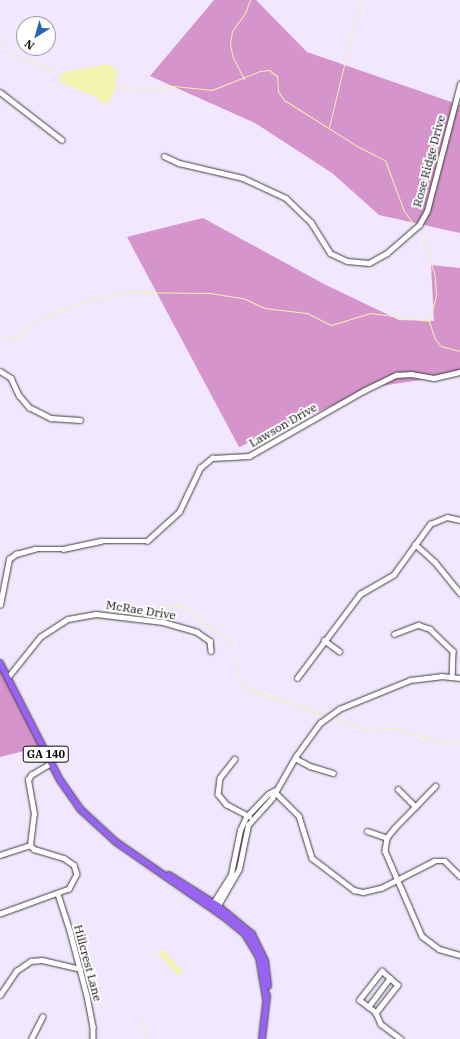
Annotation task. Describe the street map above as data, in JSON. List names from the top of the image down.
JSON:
{
  "streets": {
    "main road": ["GA 140"],
    "street": [
      "Rose Ridge Drive",
      "Lawson Drive",
      "McRae Drive",
      "Hillcrest Lane"
    ]
  },
  "crossings": [
    ["McRae Drive", "GA 140"]
  ],
  "north": "bottom left"
}
